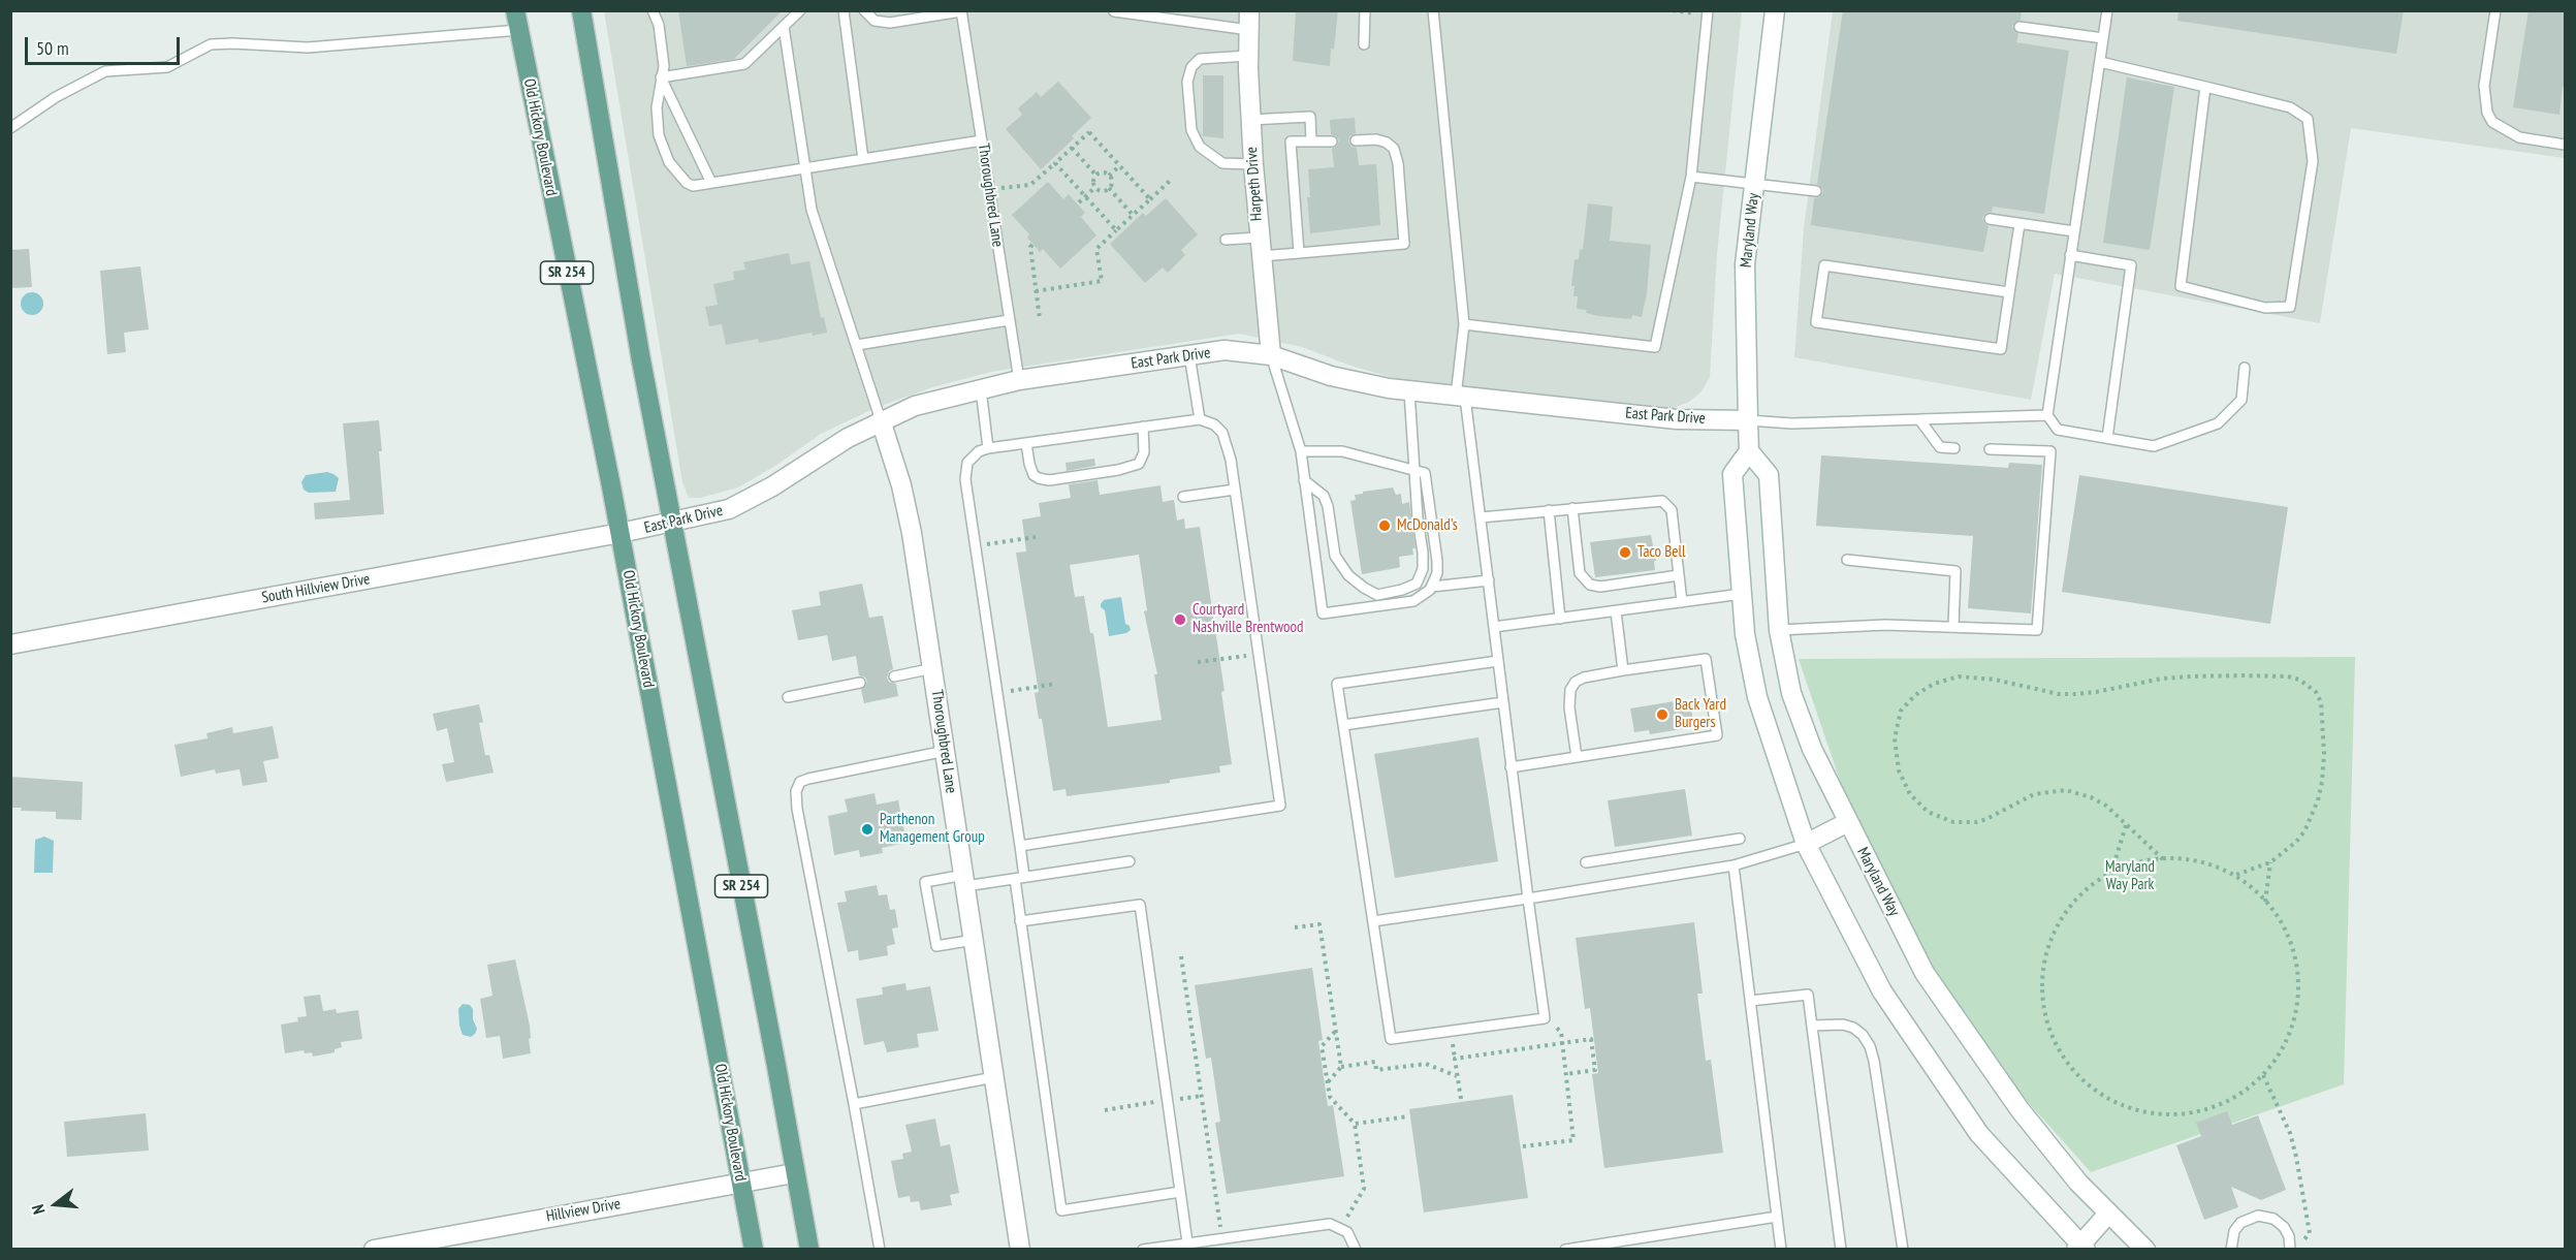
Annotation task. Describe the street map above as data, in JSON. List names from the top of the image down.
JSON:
{
  "streets": {
    "main road": ["Old Hickory Boulevard", "SR 254"],
    "street": [
      "Harpeth Drive",
      "Thoroughbred Lane",
      "Maryland Way",
      "East Park Drive",
      "South Hillview Drive",
      "Hillview Drive"
    ]
  },
  "crossings": [
    ["Old Hickory Boulevard", "East Park Drive"],
    ["Old Hickory Boulevard", "South Hillview Drive"],
    ["Old Hickory Boulevard", "Hillview Drive"],
    ["Harpeth Drive", "East Park Drive"],
    ["Thoroughbred Lane", "East Park Drive"],
    ["Maryland Way", "East Park Drive"],
    ["SR 254", "East Park Drive"],
    ["SR 254", "Hillview Drive"],
    ["East Park Drive", "South Hillview Drive"]
  ],
  "parks": ["Maryland Way Park"],
  "places": [
    "McDonald's",
    "Taco Bell",
    "Courtyard Nashville Brentwood",
    "Back Yard Burgers",
    "Parthenon Management Group"
  ],
  "scale_bar": "50 m",
  "north": "left"
}
